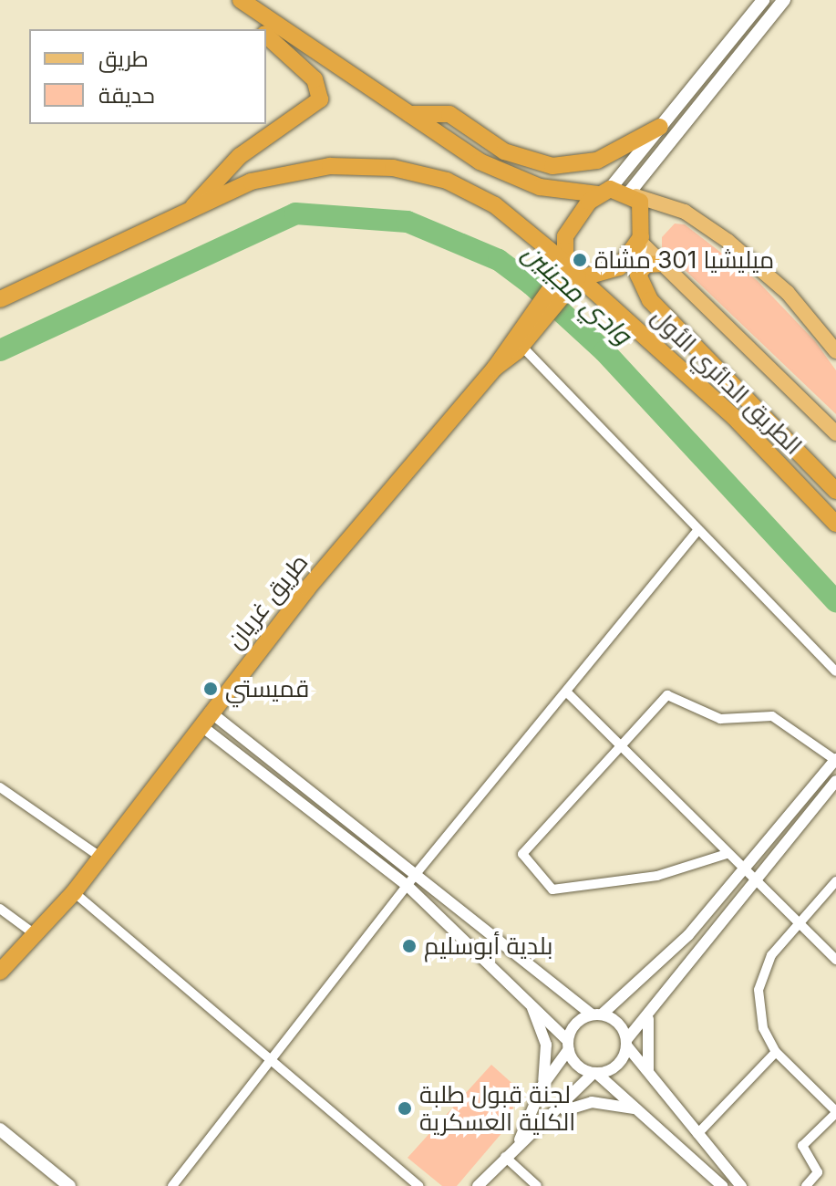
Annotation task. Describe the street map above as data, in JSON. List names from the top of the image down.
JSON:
{
  "streets": {
    "highway": ["الطريق الدائري الأول", "طريق غريان"]
  },
  "crossings": [
    ["الطريق الدائري الأول", "طريق غريان"]
  ],
  "water": ["وادي مجينين"],
  "places": [
    "ميليشيا 301 مشاة",
    "قميستي",
    "بلدية أبوسليم",
    "لجنة قبول طلبة الكلية العسكرية"
  ],
  "legend": ["طريق", "حديقة"]
}
